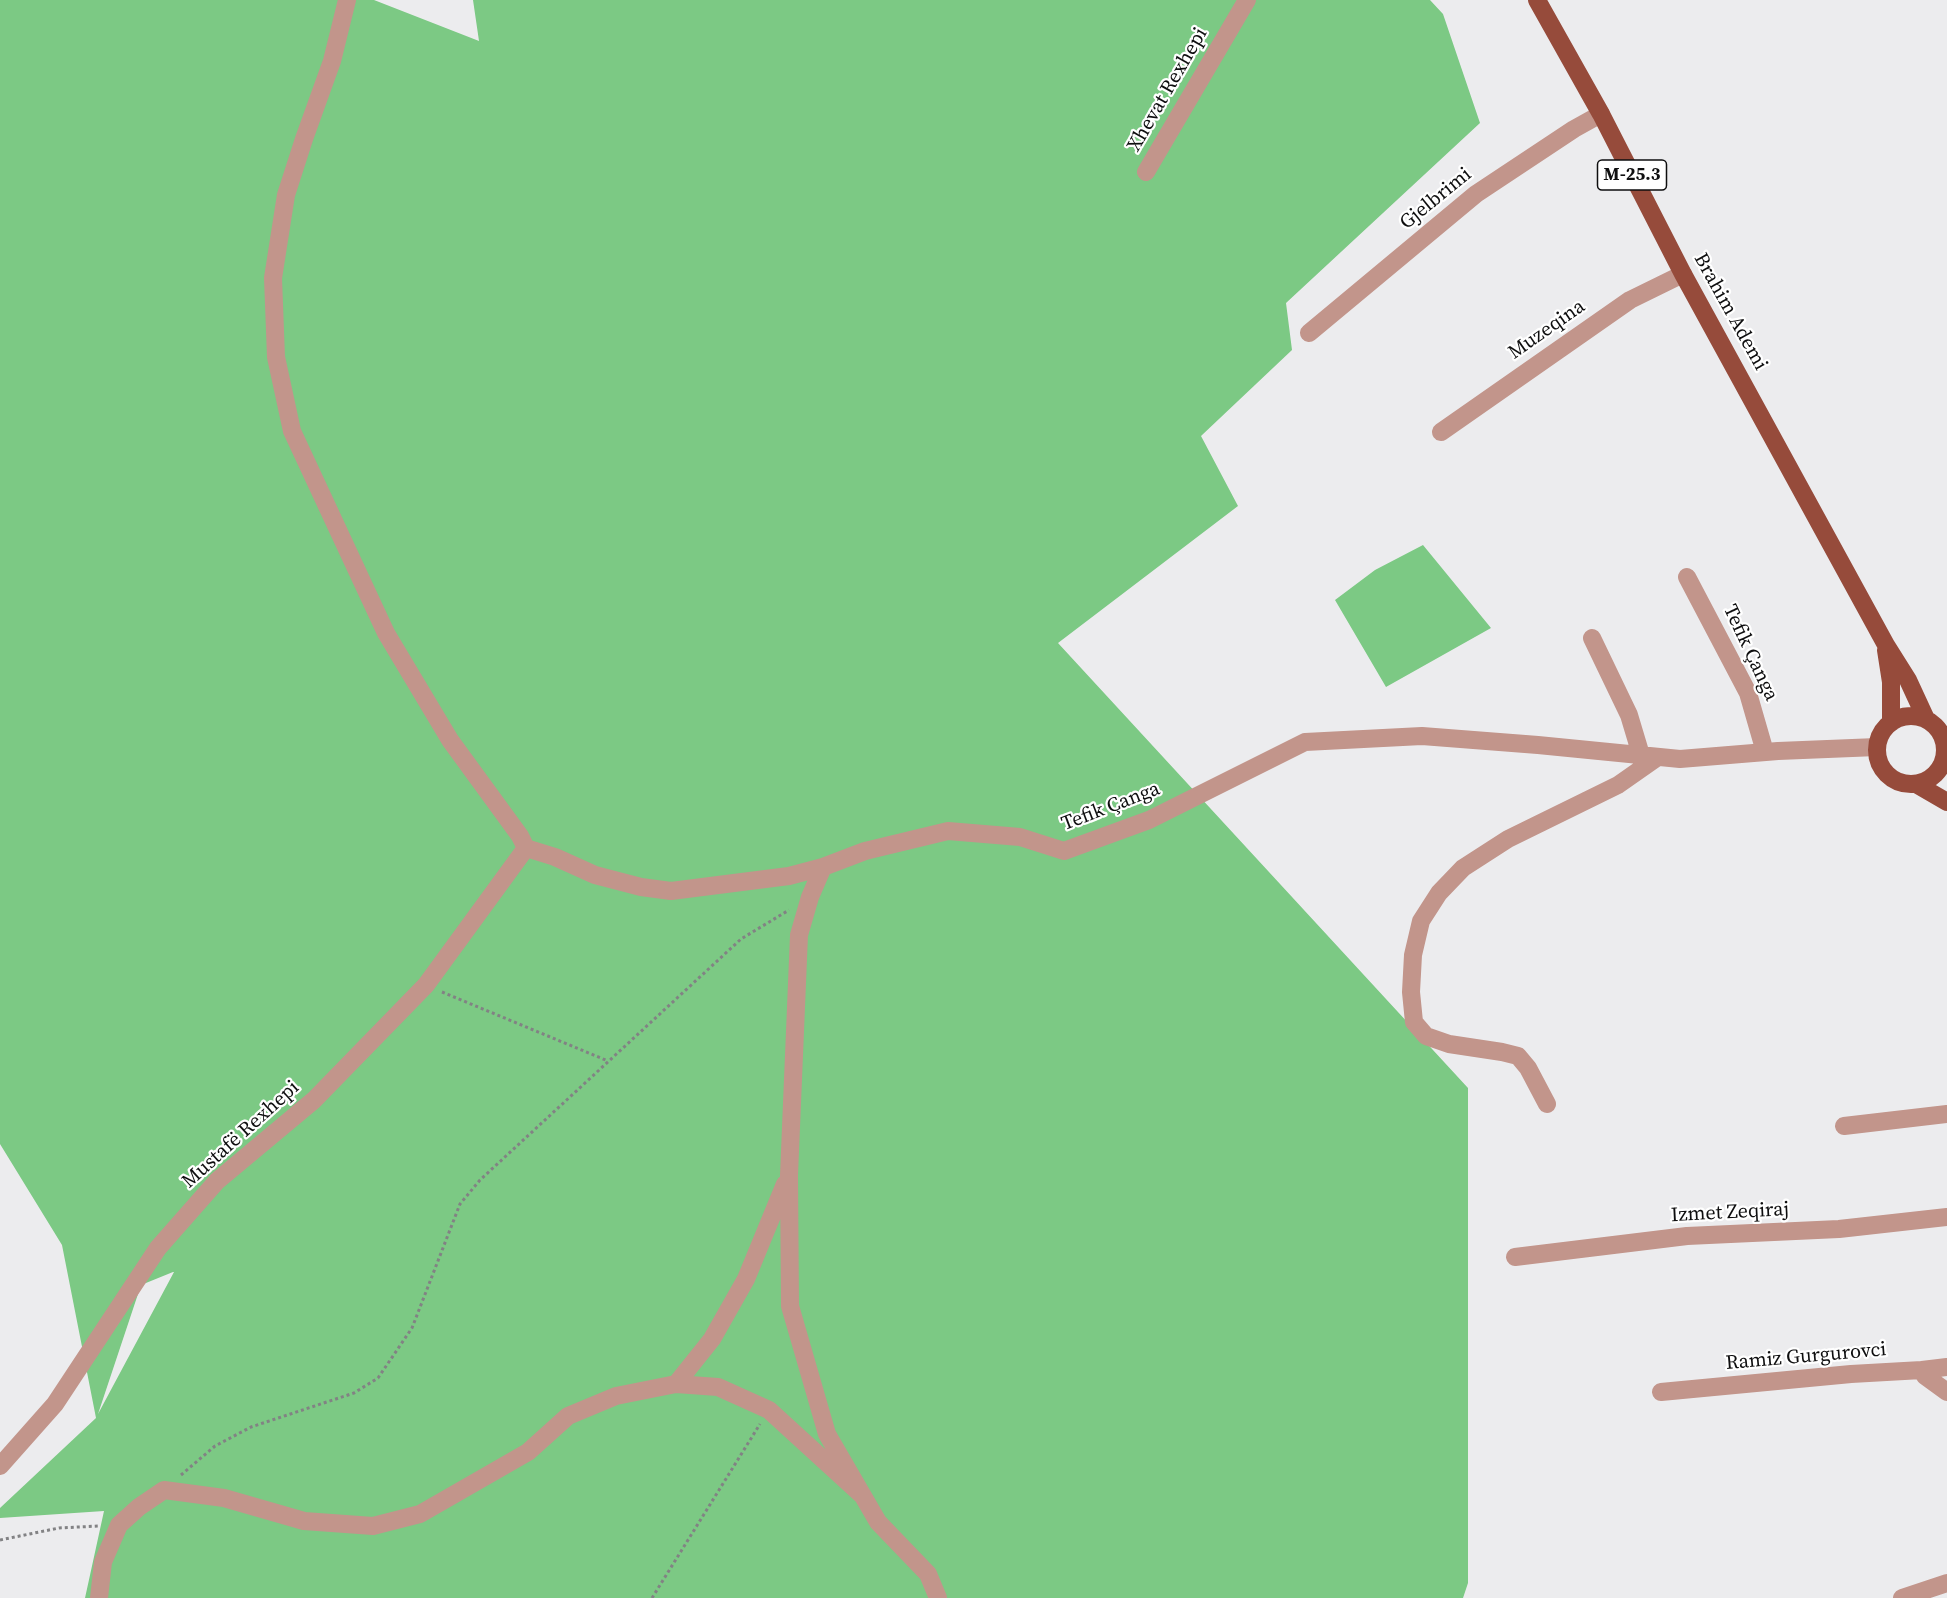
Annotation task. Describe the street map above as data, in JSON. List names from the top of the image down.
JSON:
{
  "streets": {
    "main road": ["M-25.3", "Brahim Ademi"],
    "street": [
      "Xhevat Rexhepi",
      "Gjelbrimi",
      "Muzeqina",
      "Tefik Çanga",
      "Mustafë Rexhepi",
      "Izmet Zeqiraj",
      "Ramiz Gurgurovci"
    ]
  },
  "crossings": [
    ["Gjelbrimi", "Brahim Ademi"],
    ["Brahim Ademi", "Muzeqina"],
    ["Brahim Ademi", "Tefik Çanga"],
    ["Tefik Çanga", "Mustafë Rexhepi"]
  ]
}
